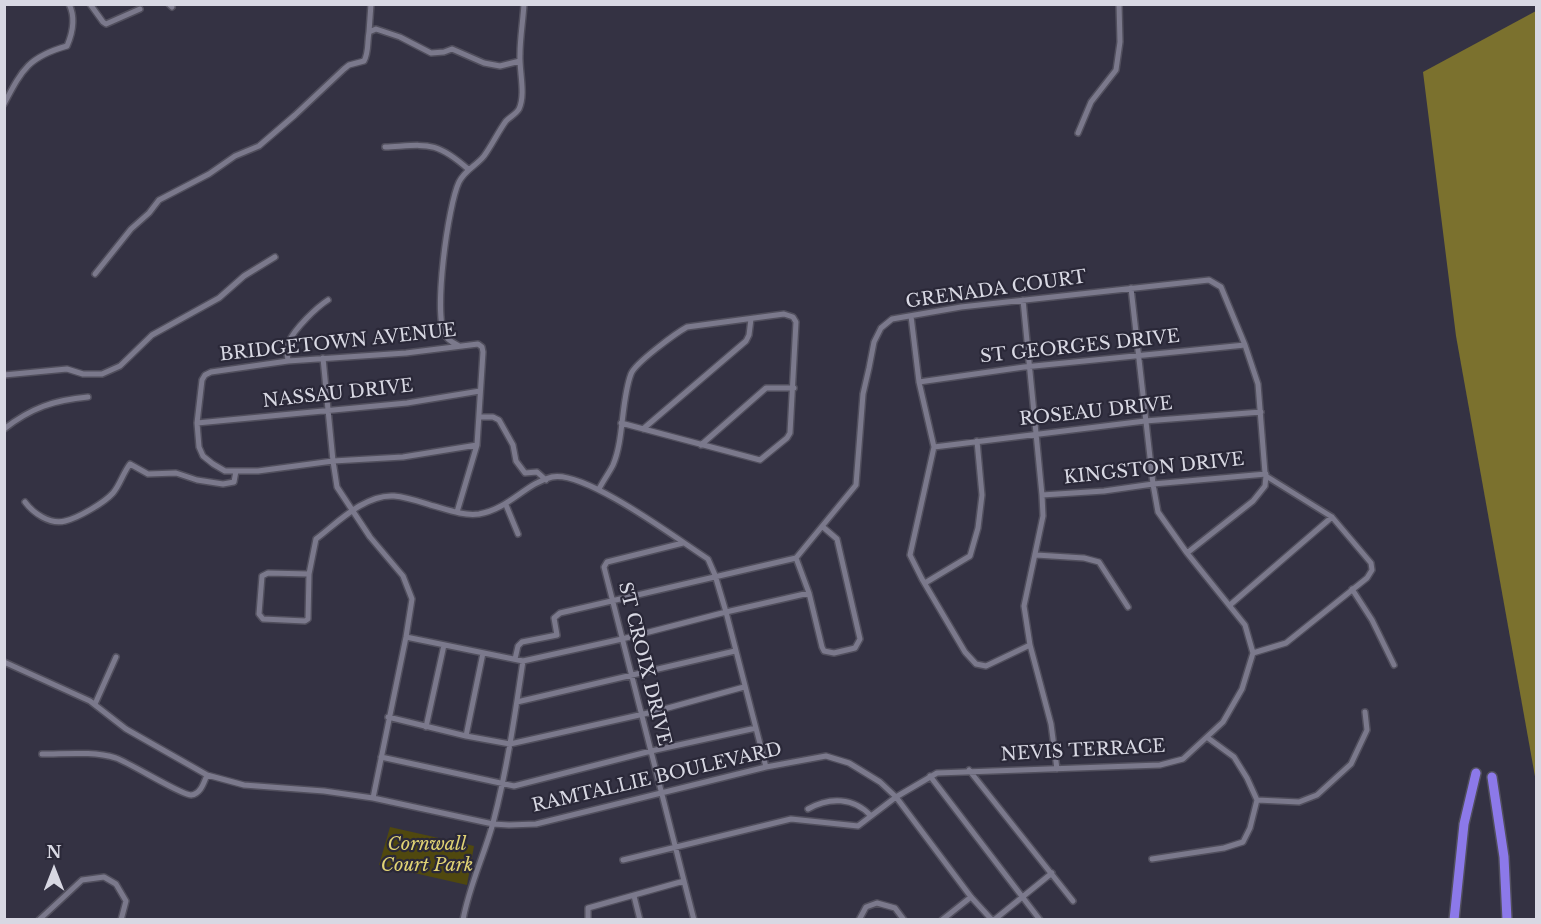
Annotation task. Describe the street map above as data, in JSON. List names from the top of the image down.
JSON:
{
  "streets": {
    "street": [
      "GRENADA COURT",
      "BRIDGETOWN AVENUE",
      "ST GEORGES DRIVE",
      "NASSAU DRIVE",
      "ROSEAU DRIVE",
      "KINGSTON DRIVE",
      "ST CROIX DRIVE",
      "NEVIS TERRACE",
      "RAMTALLIE BOULEVARD"
    ]
  },
  "crossings": [
    ["GRENADA COURT", "ST GEORGES DRIVE"],
    ["GRENADA COURT", "ROSEAU DRIVE"],
    ["GRENADA COURT", "KINGSTON DRIVE"],
    ["BRIDGETOWN AVENUE", "NASSAU DRIVE"],
    ["ST CROIX DRIVE", "NEVIS TERRACE"],
    ["ST CROIX DRIVE", "RAMTALLIE BOULEVARD"],
    ["NEVIS TERRACE", "RAMTALLIE BOULEVARD"]
  ],
  "parks": ["Cornwall Court Park"],
  "north": "top"
}
